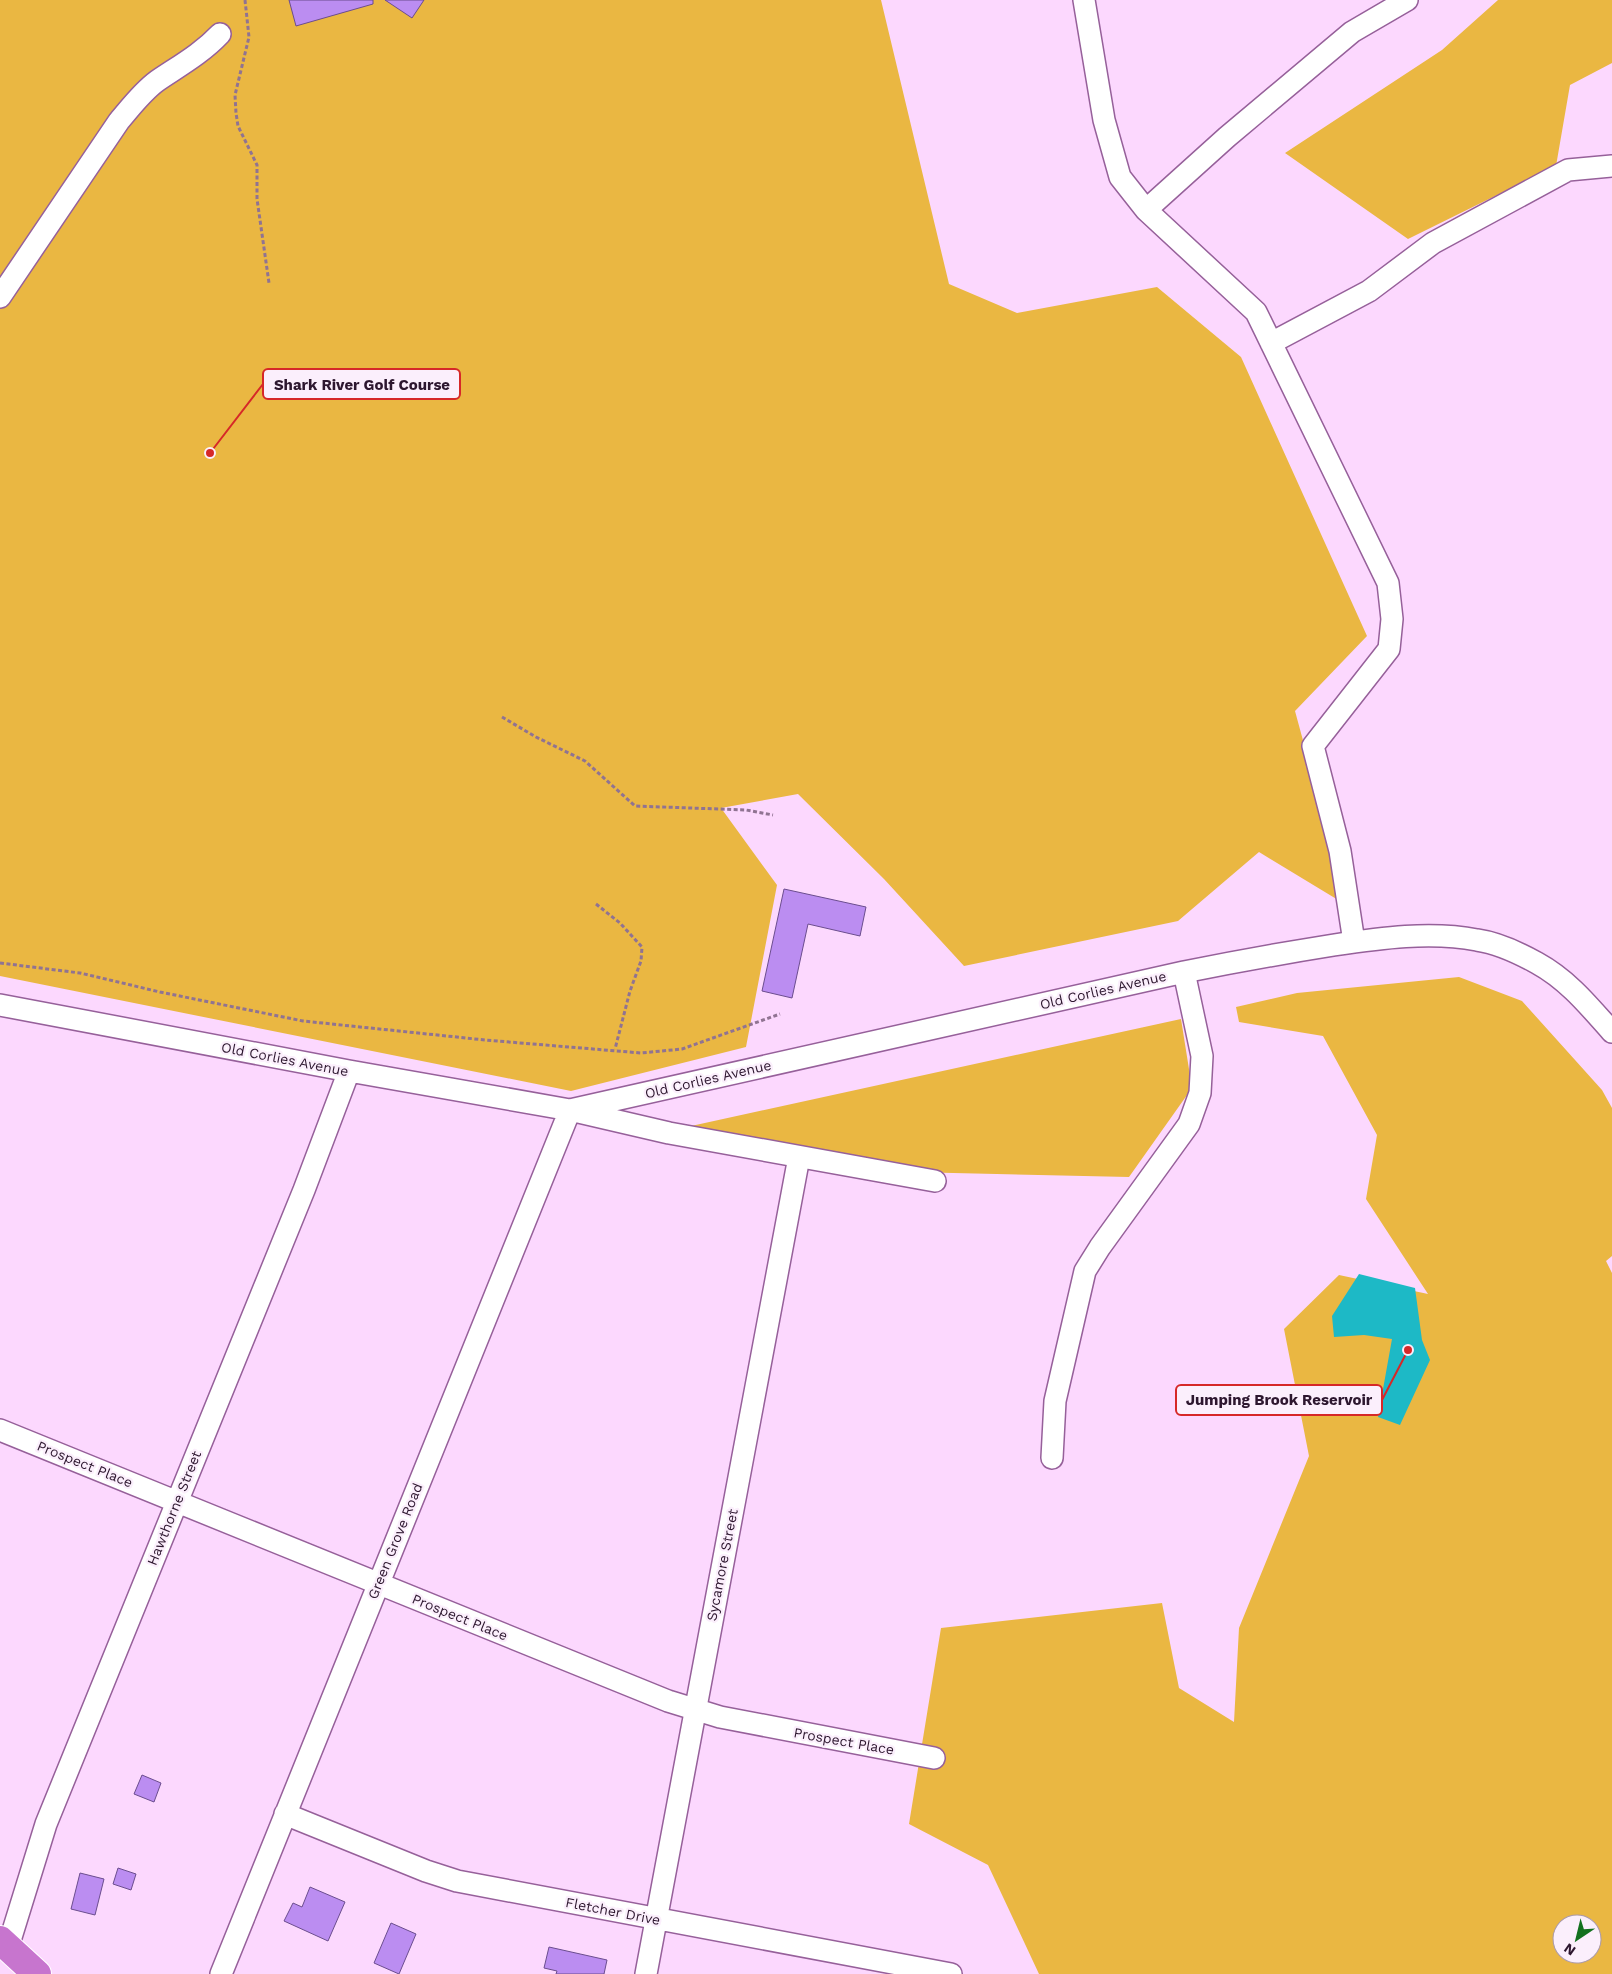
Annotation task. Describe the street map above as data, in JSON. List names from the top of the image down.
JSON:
{
  "streets": {
    "street": [
      "Old Corlies Avenue",
      "Prospect Place",
      "Hawthorne Street",
      "Green Grove Road",
      "Sycamore Street",
      "Fletcher Drive"
    ]
  },
  "crossings": [
    ["Old Corlies Avenue", "Hawthorne Street"],
    ["Old Corlies Avenue", "Green Grove Road"],
    ["Old Corlies Avenue", "Sycamore Street"],
    ["Prospect Place", "Hawthorne Street"],
    ["Prospect Place", "Green Grove Road"],
    ["Prospect Place", "Sycamore Street"],
    ["Green Grove Road", "Fletcher Drive"],
    ["Sycamore Street", "Fletcher Drive"]
  ],
  "places": ["Shark River Golf Course", "Jumping Brook Reservoir"],
  "north": "bottom left"
}
